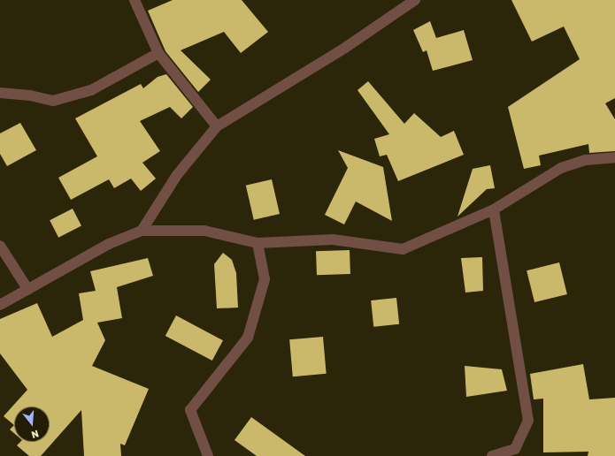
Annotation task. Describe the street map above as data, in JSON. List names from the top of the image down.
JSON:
{
  "north": "bottom"
}
